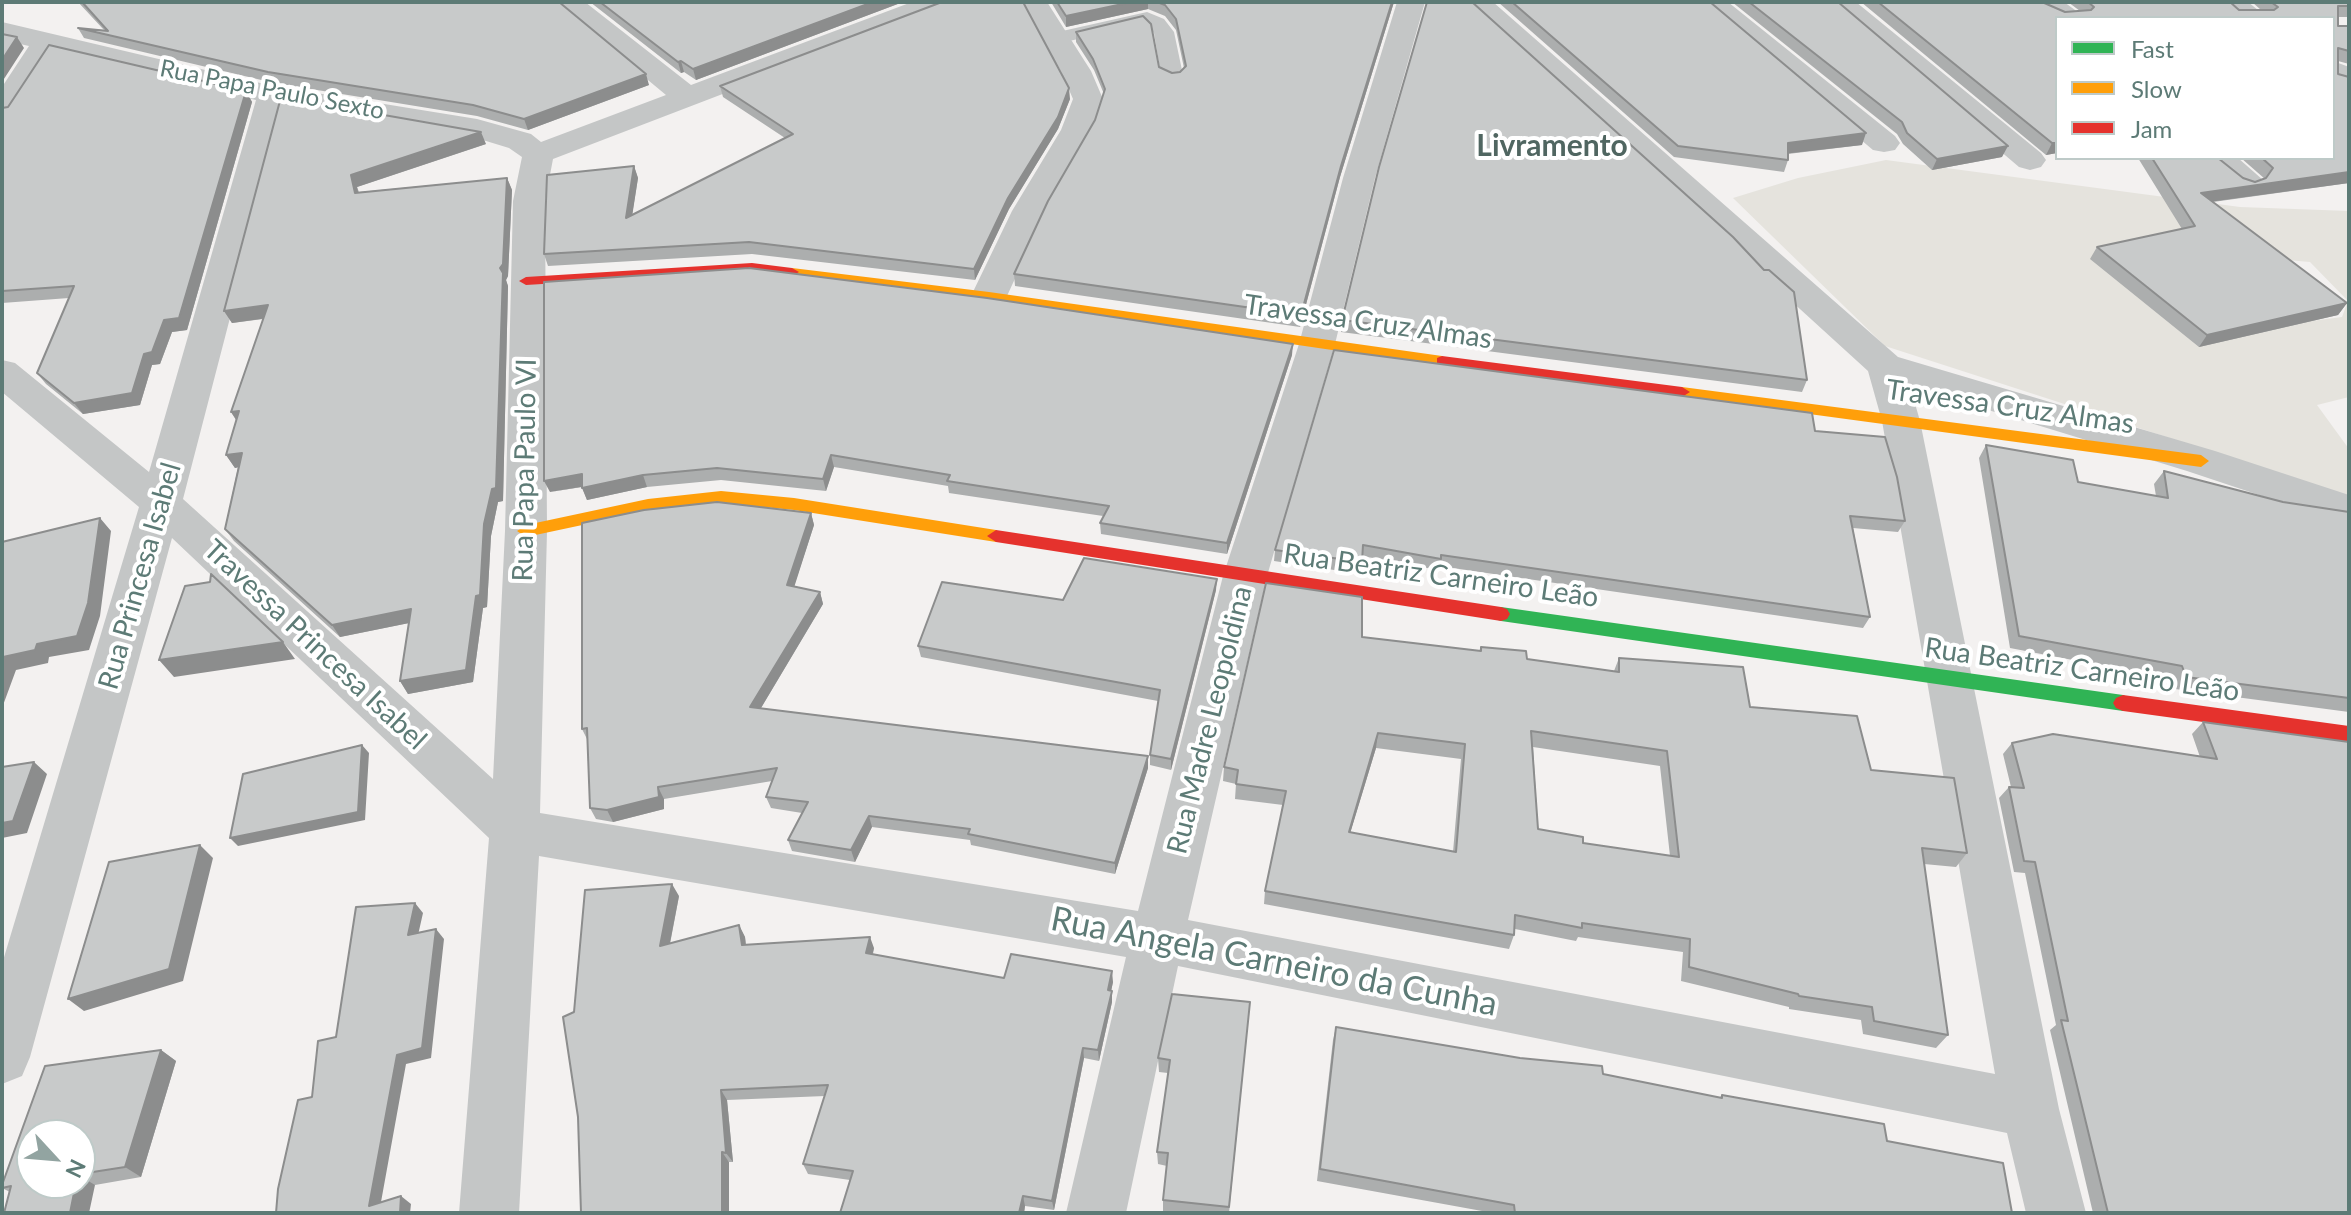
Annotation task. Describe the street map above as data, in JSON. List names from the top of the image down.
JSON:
{
  "streets": {
    "street": [
      "Rua Papa Paulo Sexto",
      "Travessa Cruz Almas",
      "Rua Papa Paulo VI",
      "Rua Princesa Isabel",
      "Rua Beatriz Carneiro Leão",
      "Travessa Princesa Isabel",
      "Rua Madre Leopoldina",
      "Rua Angela Carneiro da Cunha"
    ]
  },
  "crossings": [
    ["Rua Papa Paulo Sexto", "Rua Papa Paulo VI"],
    ["Rua Papa Paulo Sexto", "Rua Princesa Isabel"],
    ["Travessa Cruz Almas", "Rua Papa Paulo VI"],
    ["Travessa Cruz Almas", "Rua Madre Leopoldina"],
    ["Rua Papa Paulo VI", "Rua Beatriz Carneiro Leão"],
    ["Rua Papa Paulo VI", "Travessa Princesa Isabel"],
    ["Rua Papa Paulo VI", "Rua Angela Carneiro da Cunha"],
    ["Rua Princesa Isabel", "Travessa Princesa Isabel"],
    ["Rua Beatriz Carneiro Leão", "Rua Madre Leopoldina"],
    ["Travessa Princesa Isabel", "Rua Angela Carneiro da Cunha"],
    ["Rua Madre Leopoldina", "Rua Angela Carneiro da Cunha"]
  ],
  "districts": ["Livramento"],
  "legend": ["Fast", "Slow", "Jam"],
  "north": "bottom right"
}
